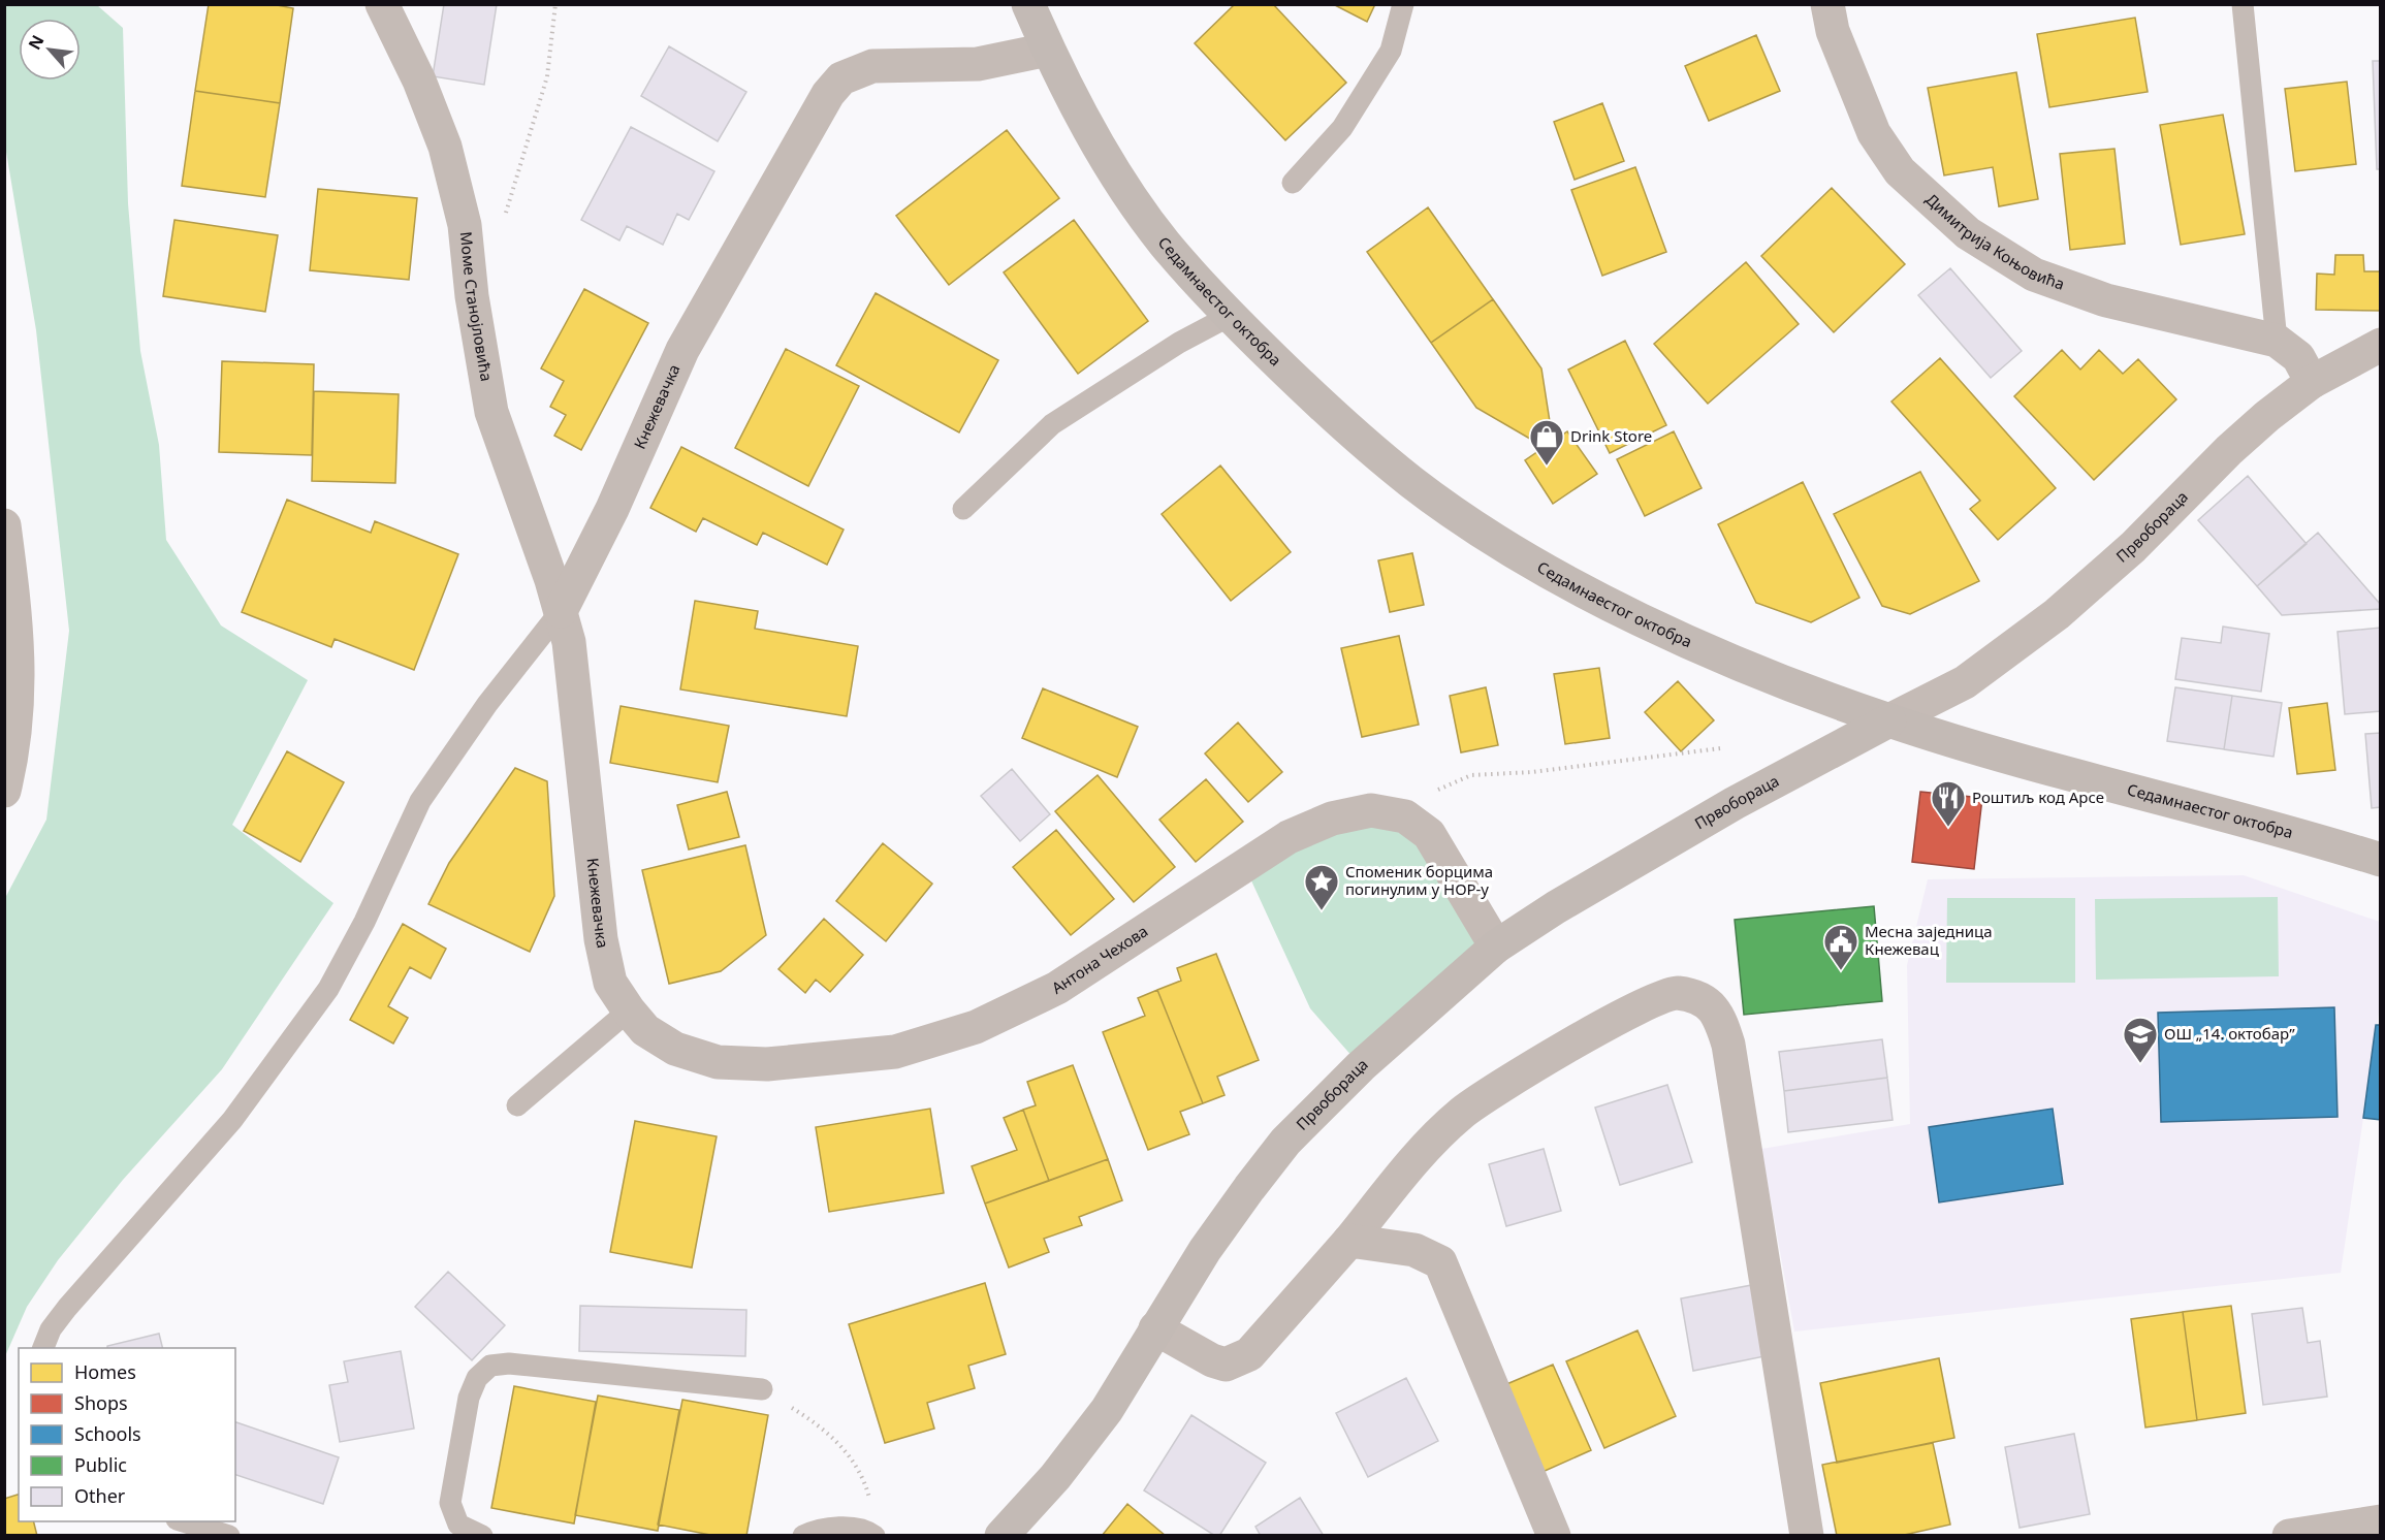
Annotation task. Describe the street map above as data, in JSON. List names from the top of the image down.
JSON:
{
  "streets": {
    "street": [
      "Димитрија Коњовића",
      "Седамнаестог октобра",
      "Моме Станојловића",
      "Кнежевачка",
      "Првобораца",
      "Антона Чехова"
    ]
  },
  "crossings": [
    ["Димитрија Коњовића", "Првобораца"],
    ["Седамнаестог октобра", "Кнежевачка"],
    ["Седамнаестог октобра", "Првобораца"],
    ["Моме Станојловића", "Кнежевачка"],
    ["Кнежевачка", "Антона Чехова"],
    ["Првобораца", "Антона Чехова"]
  ],
  "places": {
    "shop": ["Drink Store"],
    "restaurant": ["Роштиљ код Арсе"],
    "place": ["Споменик борцима погинулим у НОР-у"],
    "public building": ["Месна заједница Кнежевац"],
    "school or university": ["ОШ „14. октобар”"]
  },
  "legend": [
    "Homes",
    "Shops",
    "Schools",
    "Public",
    "Other"
  ],
  "north": "top left"
}
